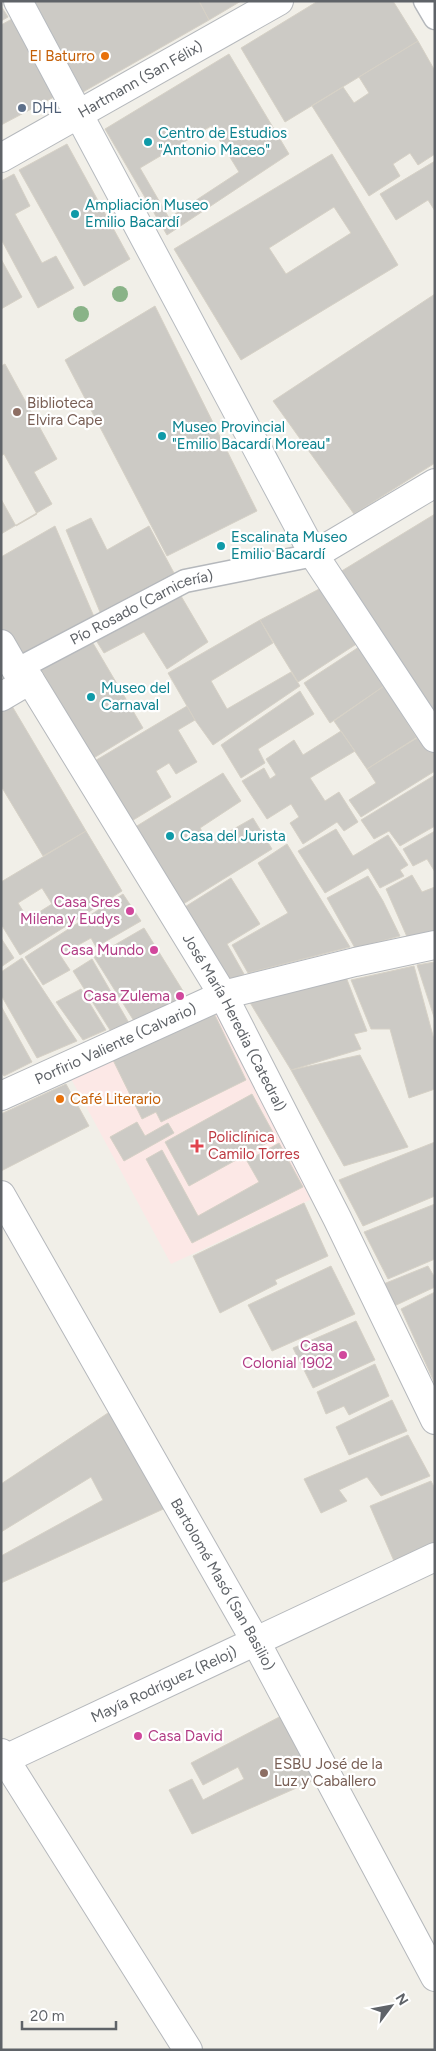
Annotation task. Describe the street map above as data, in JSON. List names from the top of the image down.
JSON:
{
  "streets": {
    "street": [
      "Hartmann (San Félix)",
      "Pío Rosado (Carnicería)",
      "José María Heredia (Catedral)",
      "Porfirio Valiente (Calvario)",
      "Bartolomé Masó (San Basilio)",
      "Mayía Rodríguez (Reloj)"
    ]
  },
  "crossings": [
    ["Pío Rosado (Carnicería)", "José María Heredia (Catedral)"],
    ["José María Heredia (Catedral)", "Porfirio Valiente (Calvario)"],
    ["Bartolomé Masó (San Basilio)", "Mayía Rodríguez (Reloj)"]
  ],
  "places": {
    "other": [
      "El Baturro",
      "DHL",
      "Centro de Estudios \"Antonio Maceo\"",
      "Ampliación Museo Emilio Bacardí",
      "Biblioteca Elvira Cape",
      "Museo Provincial \"Emilio Bacardí Moreau\"",
      "Escalinata Museo Emilio Bacardí",
      "Museo del Carnaval",
      "Casa del Jurista",
      "Casa Sres Milena y Eudys",
      "Casa Mundo",
      "Casa Zulema",
      "Café Literario",
      "Casa Colonial 1902",
      "Casa David",
      "ESBU José de la Luz y Caballero"
    ],
    "health": ["Policlínica Camilo Torres"]
  },
  "scale_bar": "20 m",
  "north": "top right"
}
